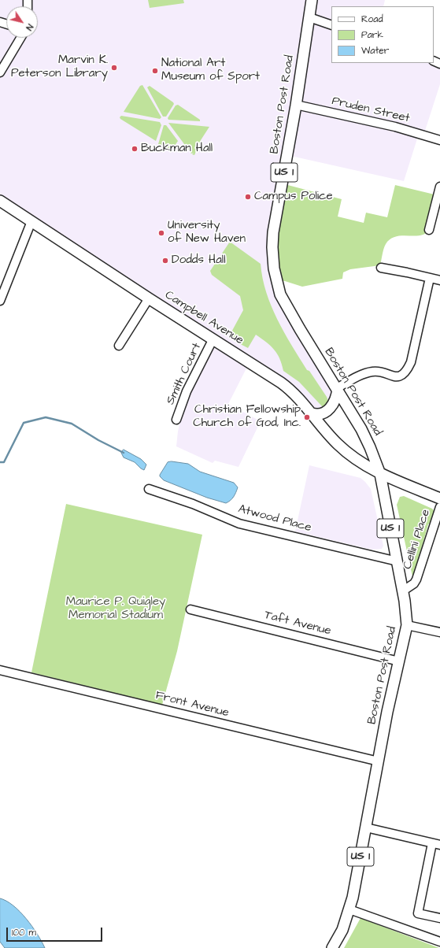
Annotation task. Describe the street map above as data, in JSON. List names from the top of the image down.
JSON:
{
  "streets": {
    "main road": ["Boston Post Road", "US 1", "Campbell Avenue"],
    "street": [
      "Pruden Street",
      "Smith Court",
      "Atwood Place",
      "Cellini Place",
      "Taft Avenue",
      "Front Avenue"
    ]
  },
  "crossings": [
    ["Boston Post Road", "Pruden Street"],
    ["Boston Post Road", "Campbell Avenue"],
    ["Boston Post Road", "Atwood Place"],
    ["Boston Post Road", "Cellini Place"],
    ["Boston Post Road", "Taft Avenue"],
    ["Boston Post Road", "Front Avenue"],
    ["Campbell Avenue", "Smith Court"]
  ],
  "parks": ["Maurice P. Quigley Memorial Stadium"],
  "places": [
    "Marvin K. Peterson Library",
    "National Art Museum of Sport",
    "Buckman Hall",
    "Campus Police",
    "University of New Haven",
    "Dodds Hall",
    "Christian Fellowship Church of God, Inc."
  ],
  "legend": ["Road", "Park", "Water"],
  "scale_bar": "100 m",
  "north": "bottom right"
}
